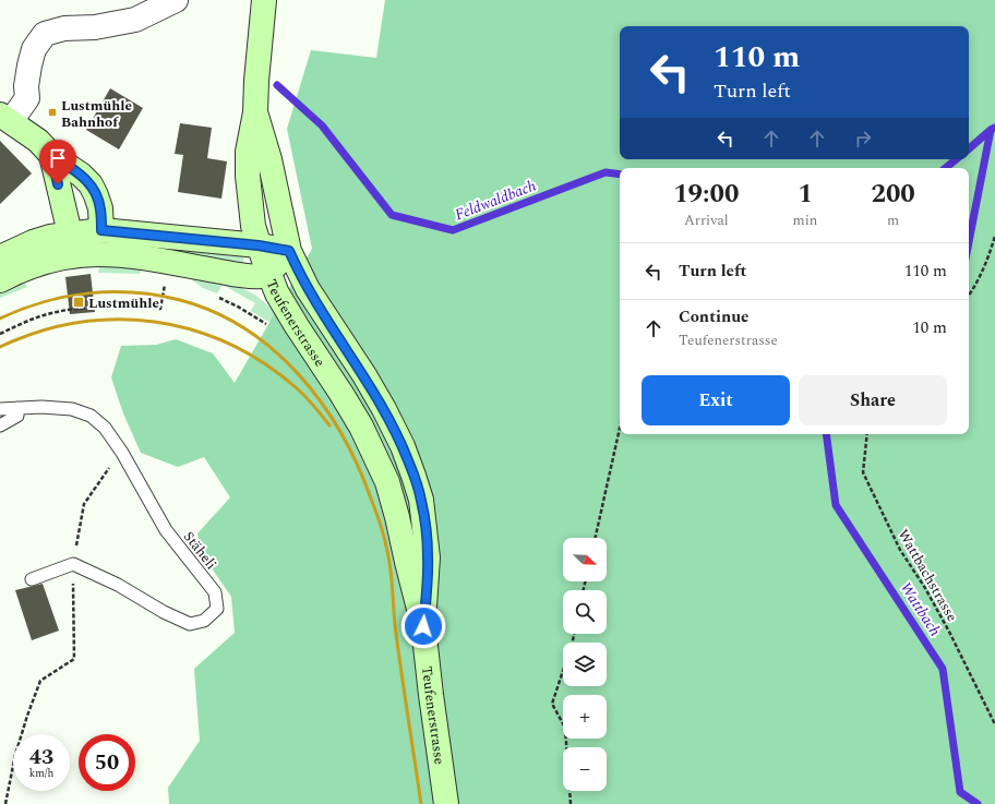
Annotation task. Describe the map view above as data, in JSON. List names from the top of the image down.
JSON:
{
  "streets": {
    "main road": ["Teufenerstrasse"],
    "lane": ["Stäheli"],
    "path": ["Wattbachstrasse"]
  },
  "water": ["Feldwaldbach", "Wattbach"],
  "places": {
    "transit": ["Lustmühle Bahnhof", "Lustmühle"]
  },
  "north": "bottom right",
  "page": {
    "turn": ["110 m", "Turn left"],
    "eta": [
      "19:00",
      "Arrival",
      "1",
      "min",
      "200",
      "m"
    ],
    "list": [
      {
        "name": "Turn left",
        "value": "110 m"
      },
      {
        "name": "Continue",
        "note": "Teufenerstrasse",
        "value": "10 m"
      }
    ],
    "buttons": ["Exit", "Share"],
    "map_buttons": ["+", "−"],
    "speed": "43 km/h",
    "limit": "50"
  }
}
